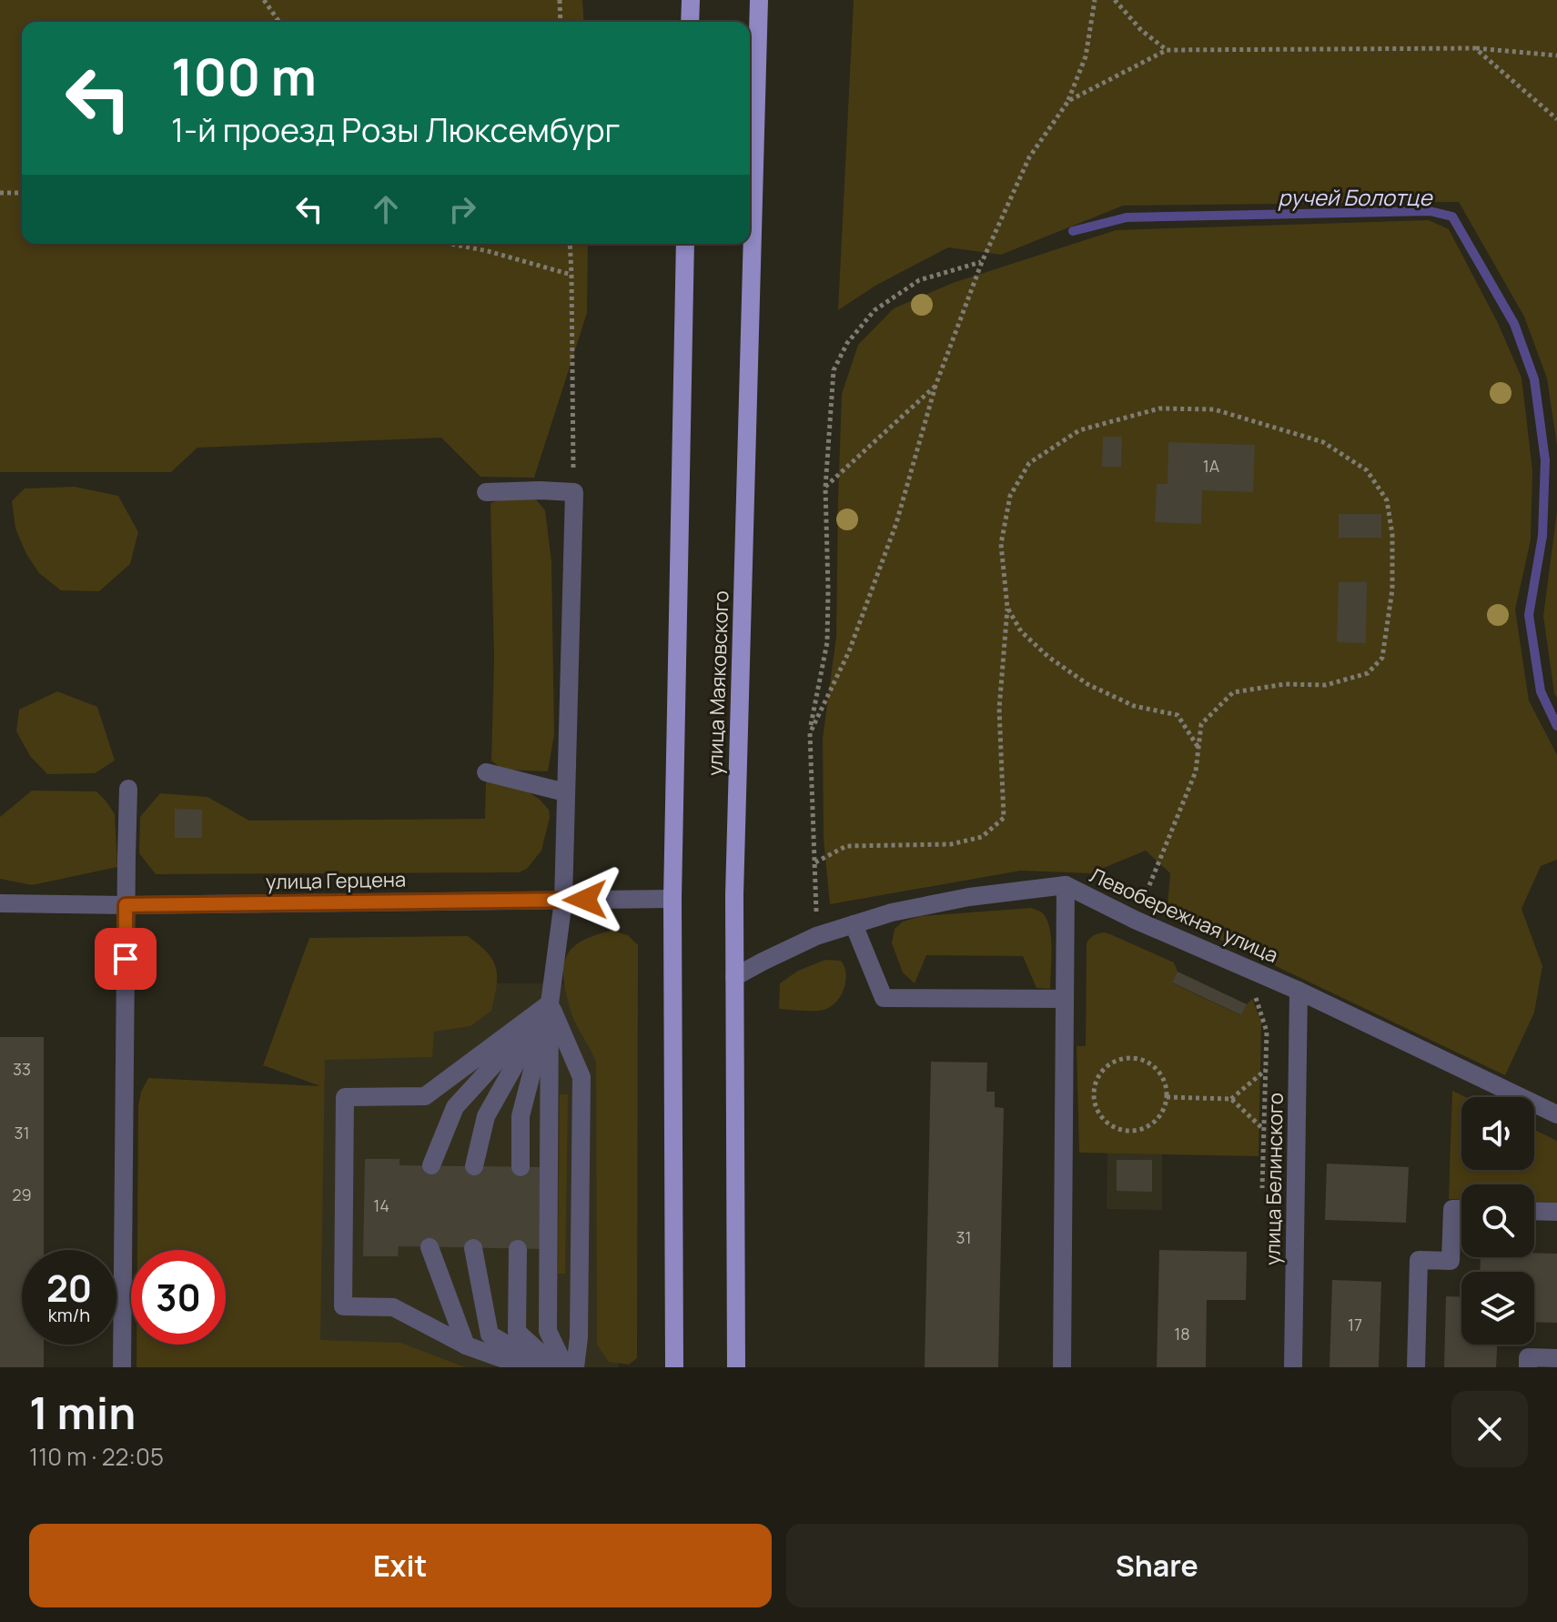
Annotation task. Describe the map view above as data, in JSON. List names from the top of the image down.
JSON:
{
  "streets": {
    "main road": ["улица Маяковского"],
    "street": ["улица Герцена", "Левобережная улица", "улица Белинского"]
  },
  "crossings": [
    ["улица Маяковского", "улица Герцена"],
    ["улица Маяковского", "Левобережная улица"],
    ["Левобережная улица", "улица Белинского"]
  ],
  "water": ["ручей Болотце"],
  "house_numbers": [
    "1А",
    "33",
    "31",
    "29",
    "14",
    "31",
    "17",
    "18"
  ],
  "page": {
    "turn": ["100 m", "1-й проезд Розы Люксембург"],
    "speed": "20 km/h",
    "limit": "30",
    "heading": ["1 min", "110 m · 22:05"],
    "buttons": ["Exit", "Share"]
  }
}
